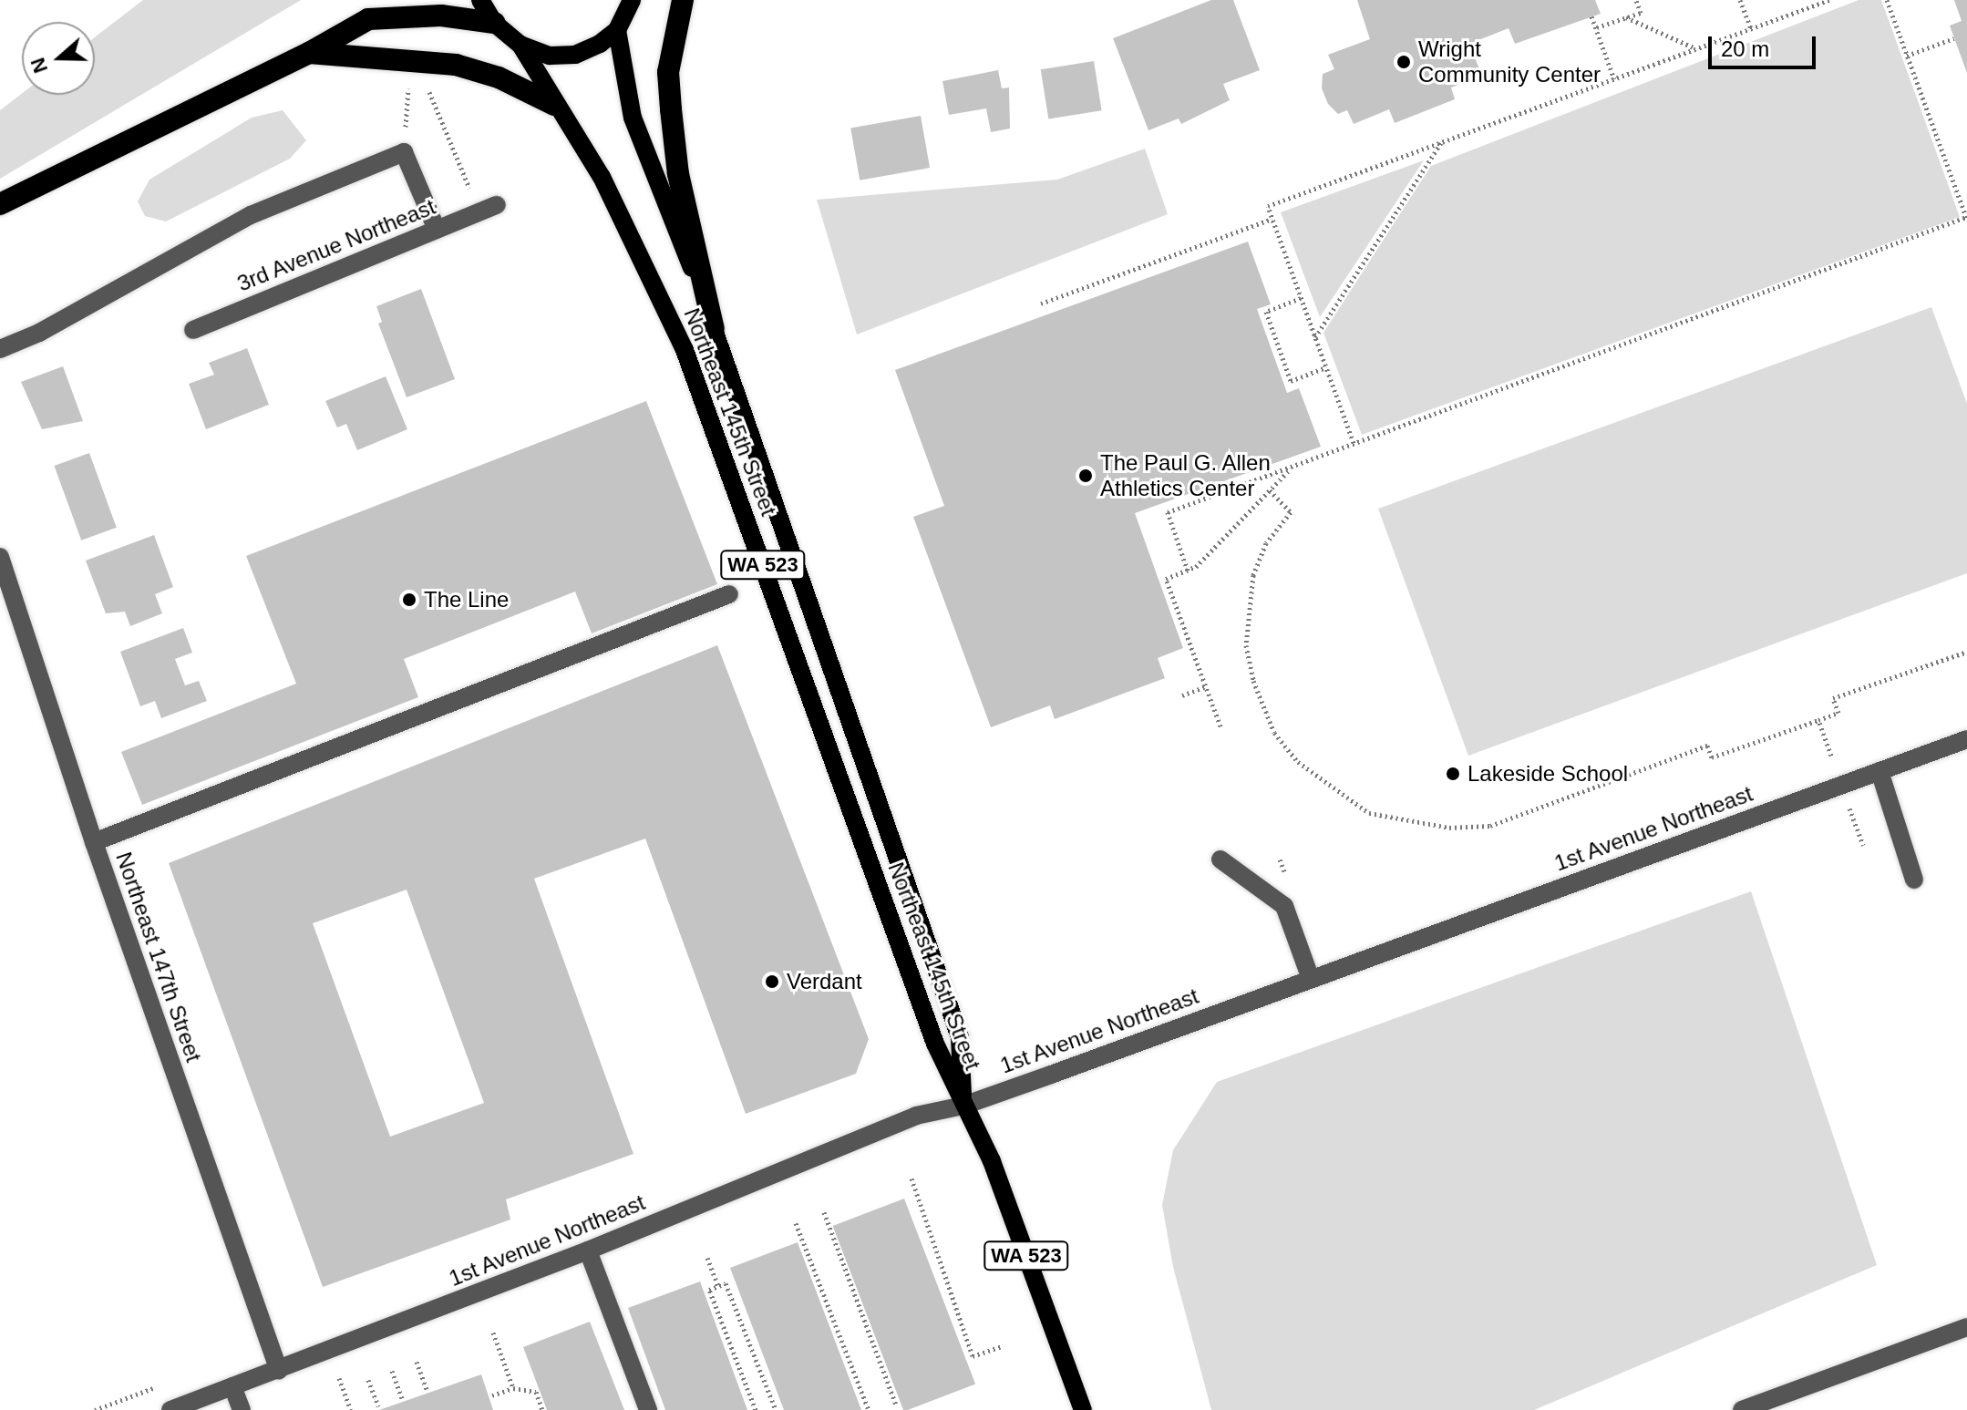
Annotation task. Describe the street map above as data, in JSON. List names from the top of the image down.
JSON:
{
  "streets": {
    "main road": ["Northeast 145th Street", "WA 523"],
    "street": ["3rd Avenue Northeast", "1st Avenue Northeast", "Northeast 147th Street"]
  },
  "crossings": [
    ["Northeast 145th Street", "WA 523"],
    ["Northeast 145th Street", "1st Avenue Northeast"],
    ["WA 523", "1st Avenue Northeast"],
    ["1st Avenue Northeast", "Northeast 147th Street"]
  ],
  "places": [
    "Wright Community Center",
    "The Paul G. Allen Athletics Center",
    "The Line",
    "Lakeside School",
    "Verdant"
  ],
  "scale_bar": "20 m",
  "north": "left"
}
